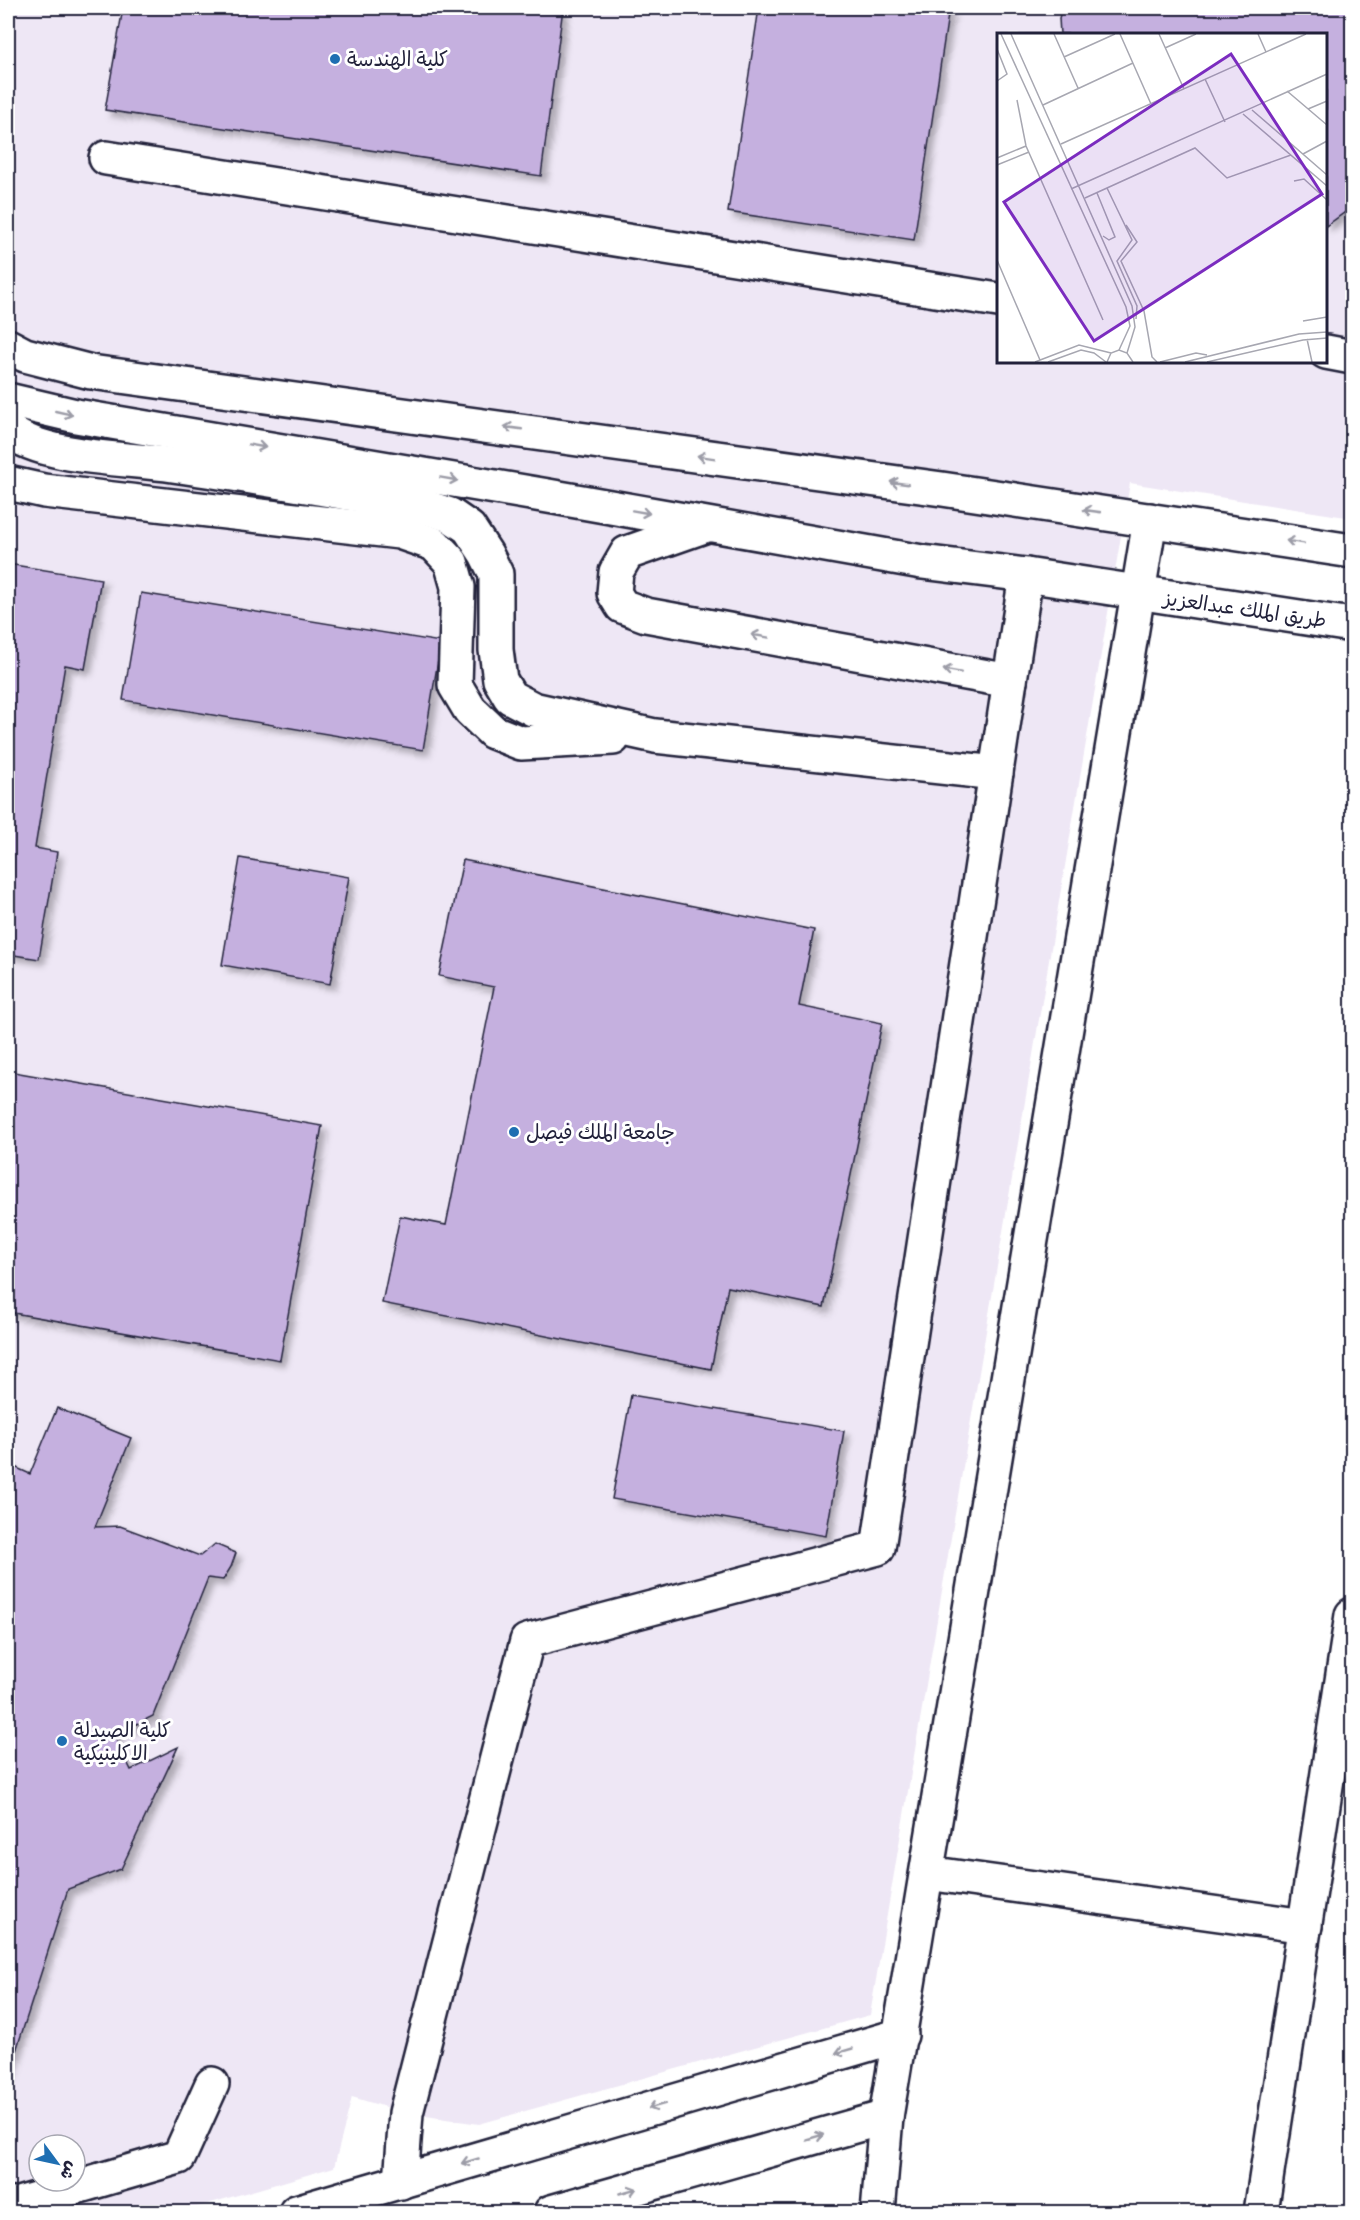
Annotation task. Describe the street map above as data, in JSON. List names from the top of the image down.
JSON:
{
  "streets": {
    "street": ["طريق الملك عبدالعزيز"]
  },
  "places": ["كلية الهندسة", "جامعة الملك فيصل", "كلية الصيدلة الاكلينيكية"],
  "north": "bottom right"
}
